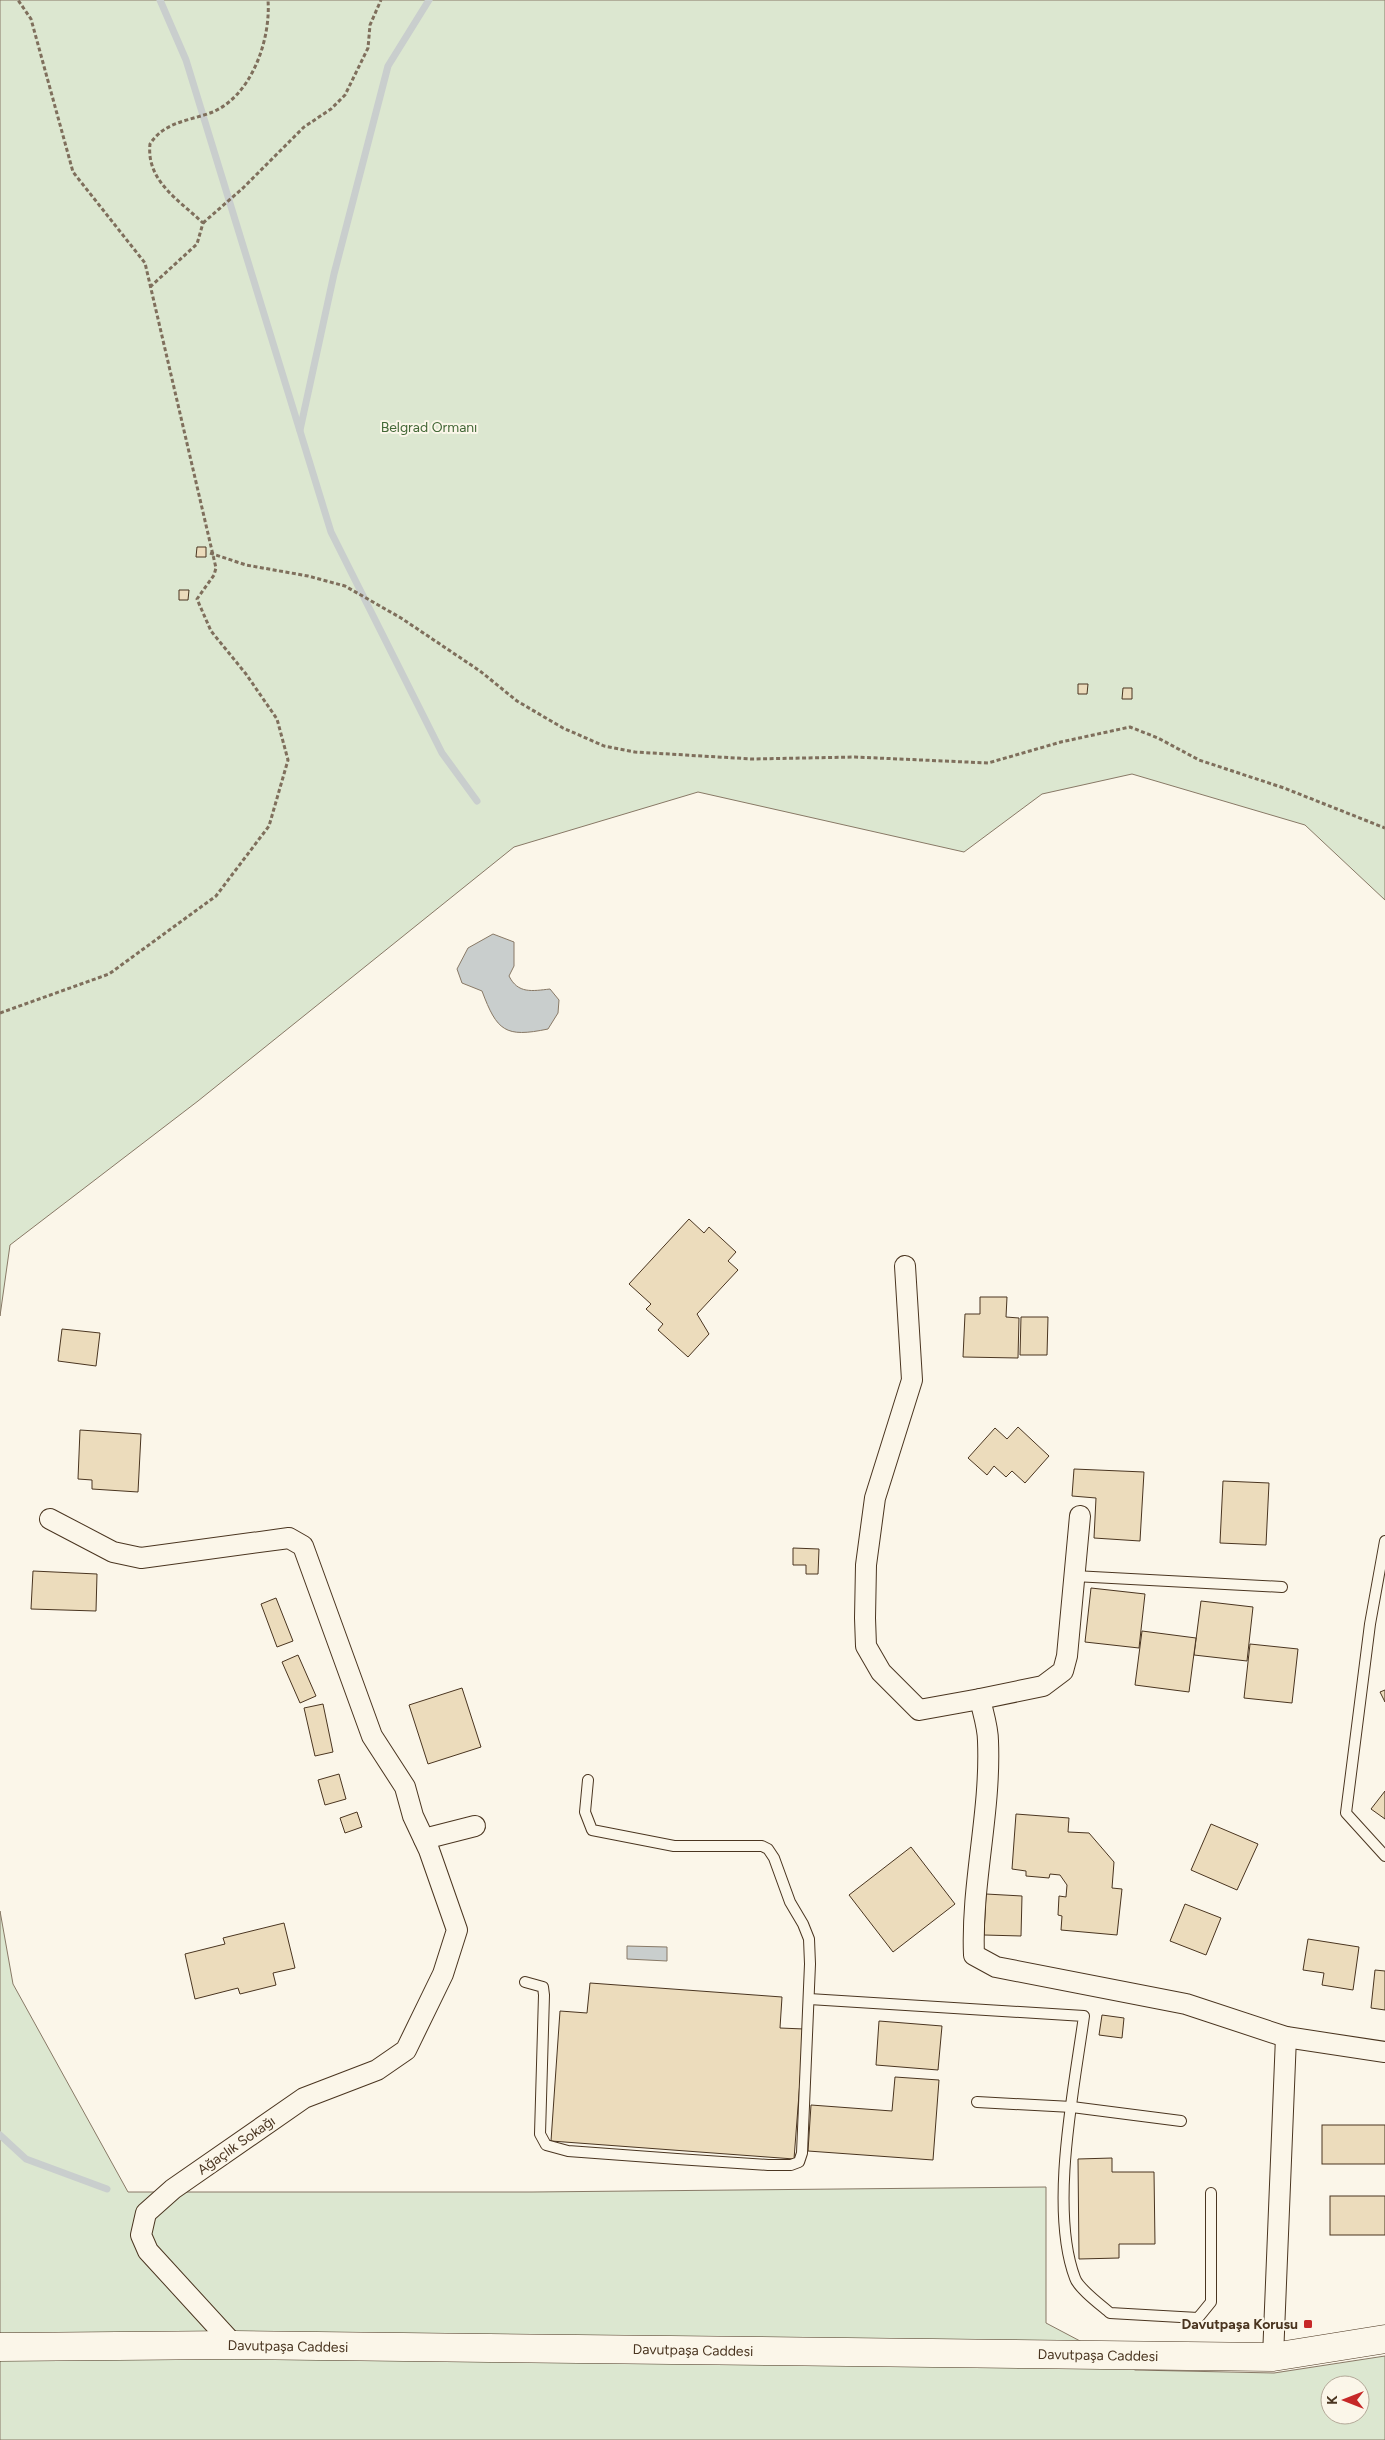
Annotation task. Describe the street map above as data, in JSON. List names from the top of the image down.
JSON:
{
  "streets": {
    "street": ["Ağaçlık Sokağı", "Davutpaşa Caddesi"]
  },
  "crossings": [
    ["Ağaçlık Sokağı", "Davutpaşa Caddesi"]
  ],
  "parks": ["Belgrad Ormanı"],
  "places": {
    "transit": ["Davutpaşa Korusu"]
  },
  "north": "left"
}
